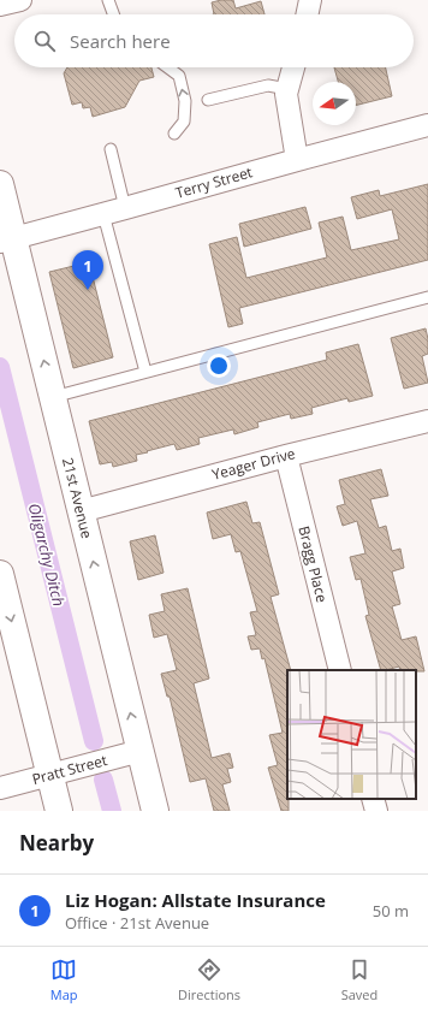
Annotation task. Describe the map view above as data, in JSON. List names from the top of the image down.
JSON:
{
  "streets": {
    "street": [
      "Terry Street",
      "Yeager Drive",
      "21st Avenue",
      "Bragg Place",
      "Pratt Street"
    ]
  },
  "crossings": [
    ["Terry Street", "21st Avenue"],
    ["Yeager Drive", "21st Avenue"],
    ["Yeager Drive", "Bragg Place"],
    ["21st Avenue", "Pratt Street"]
  ],
  "water": ["Oligarchy Ditch"],
  "north": "left",
  "page": {
    "search": "Search here",
    "pins": "1",
    "heading": "Nearby",
    "list": [
      {
        "mark": "1",
        "name": "Liz Hogan: Allstate Insurance",
        "note": "Office · 21st Avenue",
        "value": "50 m"
      }
    ],
    "nav": ["Map", "Directions", "Saved"]
  }
}
